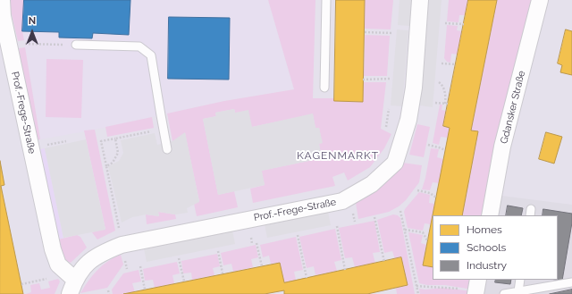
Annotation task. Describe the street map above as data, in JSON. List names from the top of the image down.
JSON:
{
  "streets": {
    "street": ["Gdansker Straße", "Prof.-Frege-Straße"]
  },
  "districts": ["KAGENMARKT"],
  "legend": ["Homes", "Schools", "Industry"],
  "north": "top"
}
